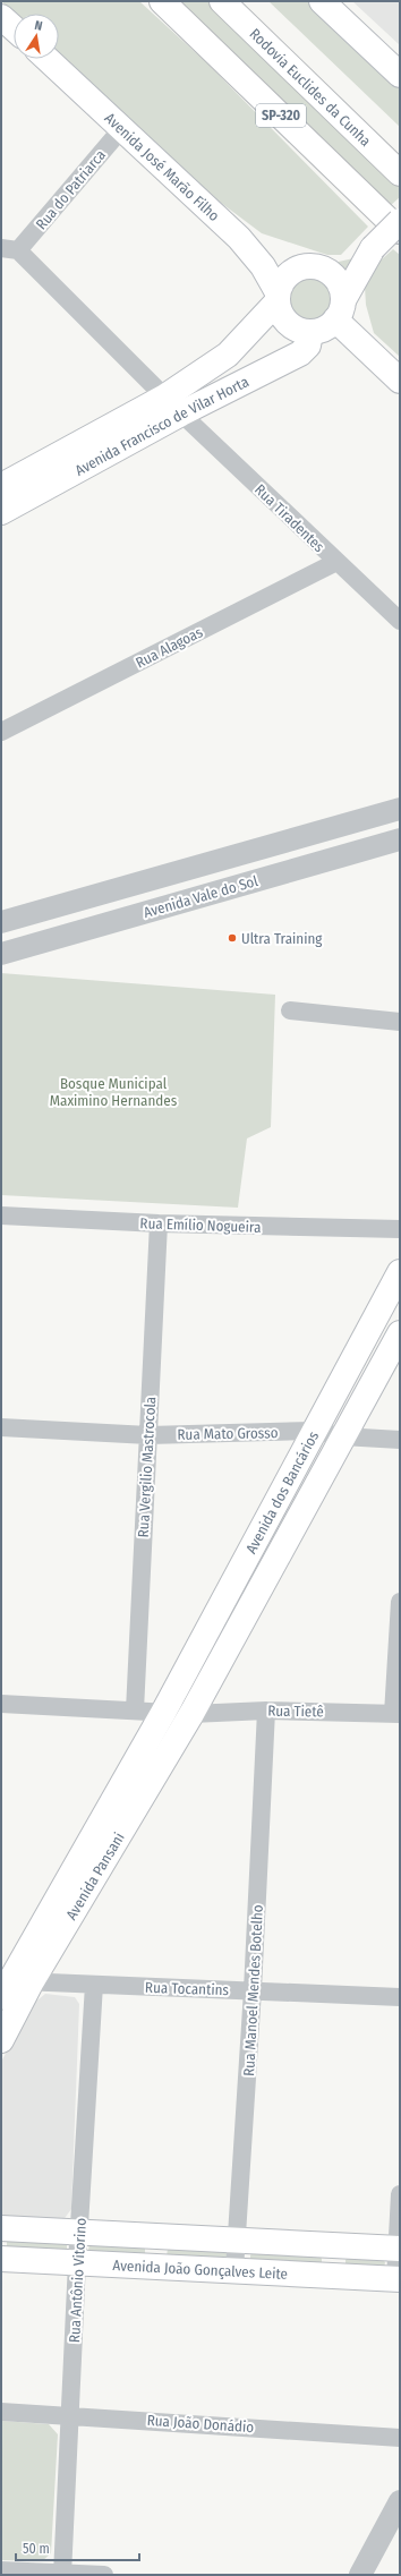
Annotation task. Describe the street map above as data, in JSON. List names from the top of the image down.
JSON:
{
  "streets": {
    "main road": [
      "Rodovia Euclides da Cunha",
      "SP-320",
      "Avenida José Marão Filho",
      "Avenida Francisco de Vilar Horta",
      "Avenida dos Bancários",
      "Avenida Pansani",
      "Avenida João Gonçalves Leite"
    ],
    "street": [
      "Rua do Patriarca",
      "Rua Tiradentes",
      "Rua Alagoas",
      "Avenida Vale do Sol",
      "Rua Emílio Nogueira",
      "Rua Mato Grosso",
      "Rua Vergilio Mastrocola",
      "Rua Tietê",
      "Rua Tocantins",
      "Rua Manoel Mendes Botelho",
      "Rua Antônio Vitorino",
      "Rua João Donádio"
    ]
  },
  "crossings": [
    ["Avenida José Marão Filho", "Rua do Patriarca"],
    ["Avenida José Marão Filho", "Avenida Francisco de Vilar Horta"],
    ["Rua do Patriarca", "Rua Tiradentes"],
    ["Avenida Francisco de Vilar Horta", "Rua Tiradentes"],
    ["Rua Tiradentes", "Rua Alagoas"],
    ["Rua Emílio Nogueira", "Rua Vergilio Mastrocola"],
    ["Rua Mato Grosso", "Rua Vergilio Mastrocola"],
    ["Rua Mato Grosso", "Avenida dos Bancários"],
    ["Avenida dos Bancários", "Rua Tietê"],
    ["Avenida dos Bancários", "Avenida Pansani"],
    ["Rua Tietê", "Avenida Pansani"],
    ["Rua Tietê", "Rua Manoel Mendes Botelho"],
    ["Avenida Pansani", "Rua Tocantins"],
    ["Rua Tocantins", "Rua Manoel Mendes Botelho"],
    ["Rua Tocantins", "Rua Antônio Vitorino"],
    ["Rua Manoel Mendes Botelho", "Avenida João Gonçalves Leite"],
    ["Avenida João Gonçalves Leite", "Rua Antônio Vitorino"],
    ["Rua Antônio Vitorino", "Rua João Donádio"]
  ],
  "parks": ["Bosque Municipal Maximino Hernandes"],
  "places": ["Ultra Training"],
  "scale_bar": "50 m",
  "north": "top"
}
